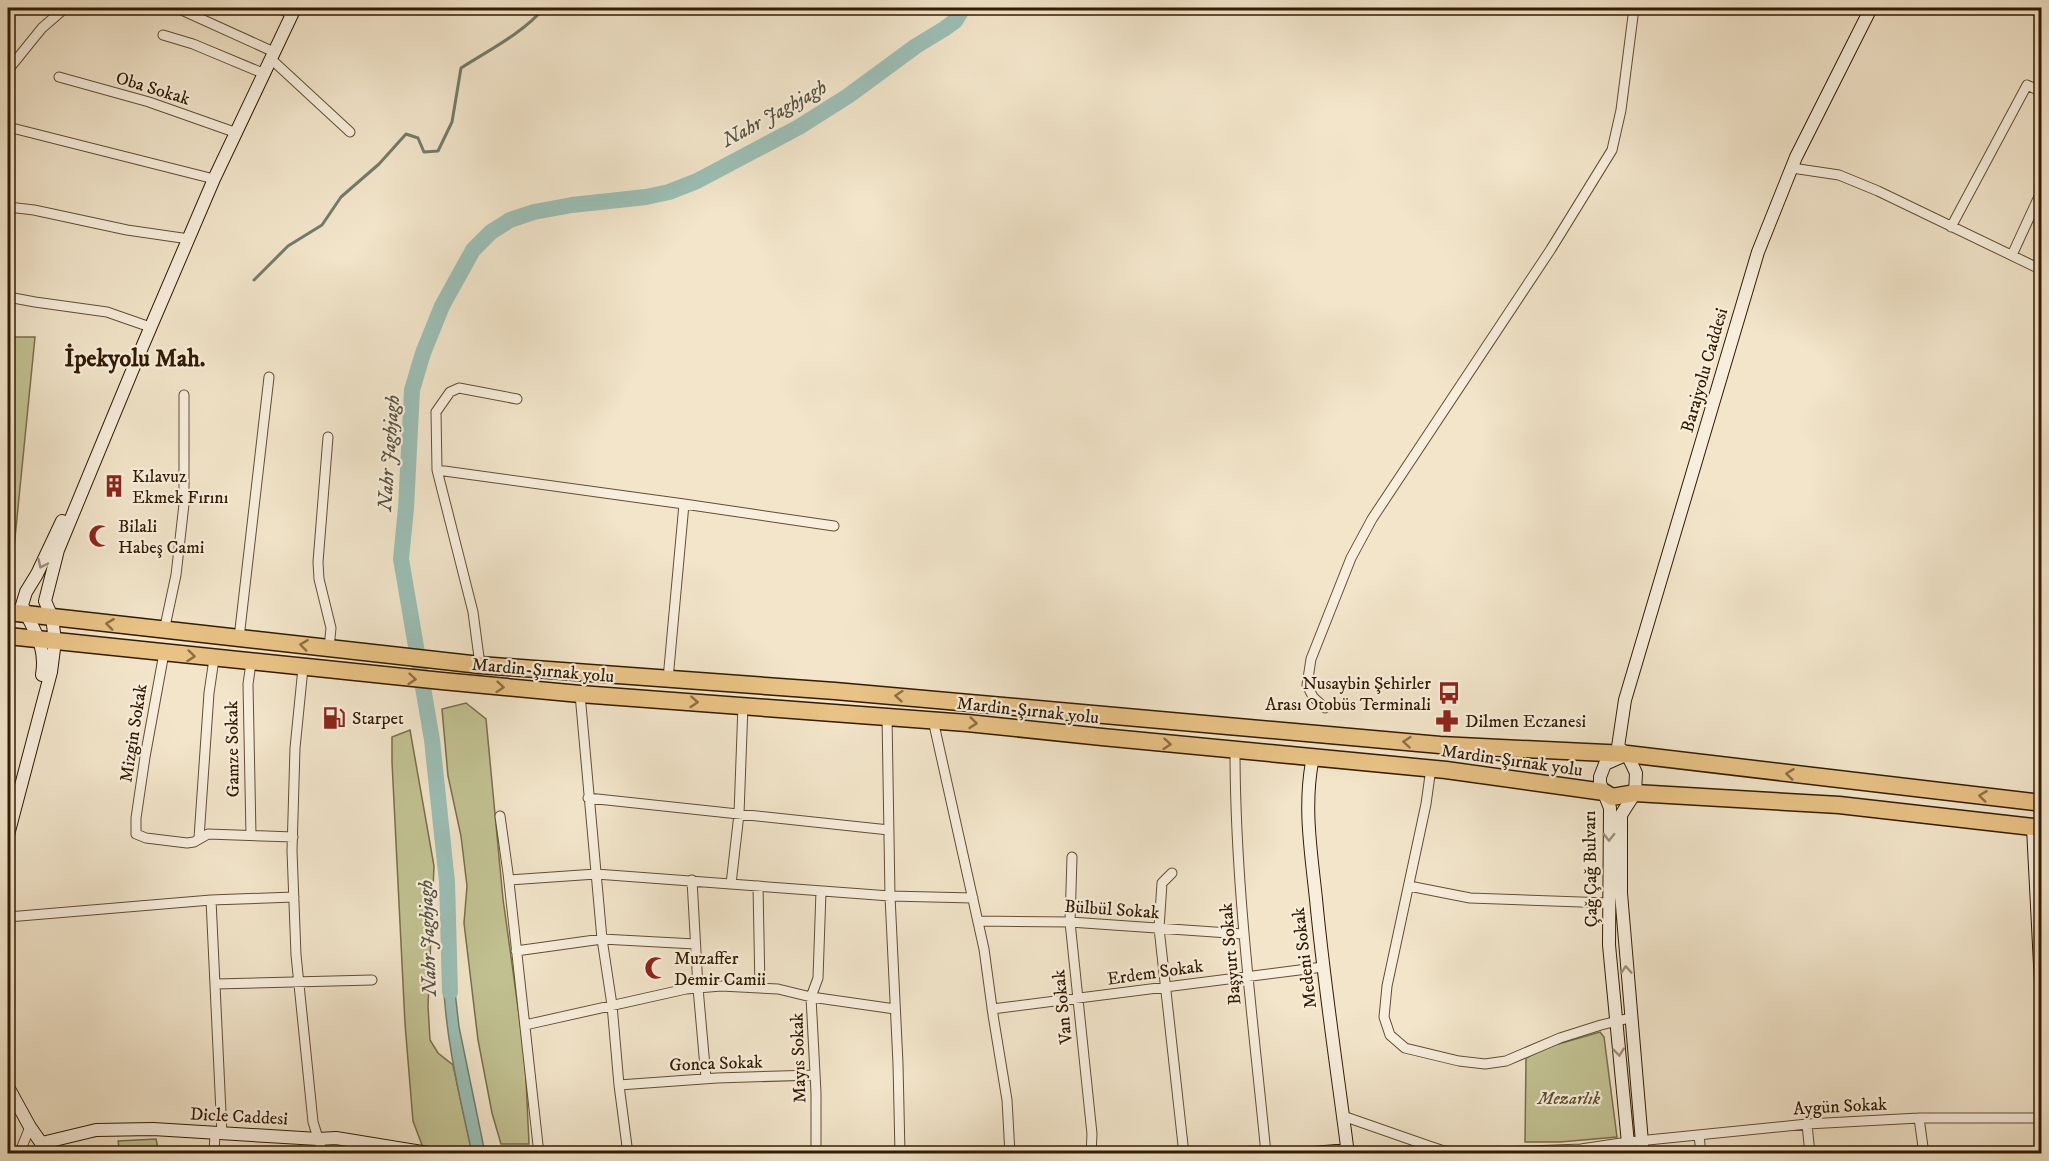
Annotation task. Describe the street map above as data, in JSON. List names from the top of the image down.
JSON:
{
  "streets": {
    "highway": ["Mardin-Şırnak yolu"],
    "main road": [
      "Barajyolu Caddesi",
      "Çağ Çağ Bulvarı",
      "Medeni Sokak",
      "Dicle Caddesi"
    ],
    "street": [
      "Oba Sokak",
      "Mizgin Sokak",
      "Gamze Sokak",
      "Bülbül Sokak",
      "Başyurt Sokak",
      "Erdem Sokak",
      "Van Sokak",
      "Mayıs Sokak",
      "Gonca Sokak",
      "Aygün Sokak"
    ]
  },
  "crossings": [
    ["Barajyolu Caddesi", "Mardin-Şırnak yolu"],
    ["Barajyolu Caddesi", "Çağ Çağ Bulvarı"],
    ["Mardin-Şırnak yolu", "Mizgin Sokak"],
    ["Mardin-Şırnak yolu", "Gamze Sokak"],
    ["Mardin-Şırnak yolu", "Çağ Çağ Bulvarı"],
    ["Mardin-Şırnak yolu", "Başyurt Sokak"],
    ["Mardin-Şırnak yolu", "Medeni Sokak"],
    ["Çağ Çağ Bulvarı", "Aygün Sokak"],
    ["Bülbül Sokak", "Başyurt Sokak"],
    ["Bülbül Sokak", "Van Sokak"],
    ["Başyurt Sokak", "Erdem Sokak"],
    ["Medeni Sokak", "Erdem Sokak"],
    ["Medeni Sokak", "Aygün Sokak"],
    ["Erdem Sokak", "Van Sokak"],
    ["Mayıs Sokak", "Gonca Sokak"]
  ],
  "districts": ["İpekyolu Mah."],
  "water": ["Nahr Jaghjagh"],
  "parks": ["Mezarlık"],
  "places": {
    "building": ["Kılavuz Ekmek Fırını"],
    "mosque": ["Bilali Habeş Cami", "Muzaffer Demir Camii"],
    "bus stop": ["Nusaybin Şehirler Arası Otobüs Terminali"],
    "fuel station": ["Starpet"],
    "pharmacy": ["Dilmen Eczanesi"]
  }
}
